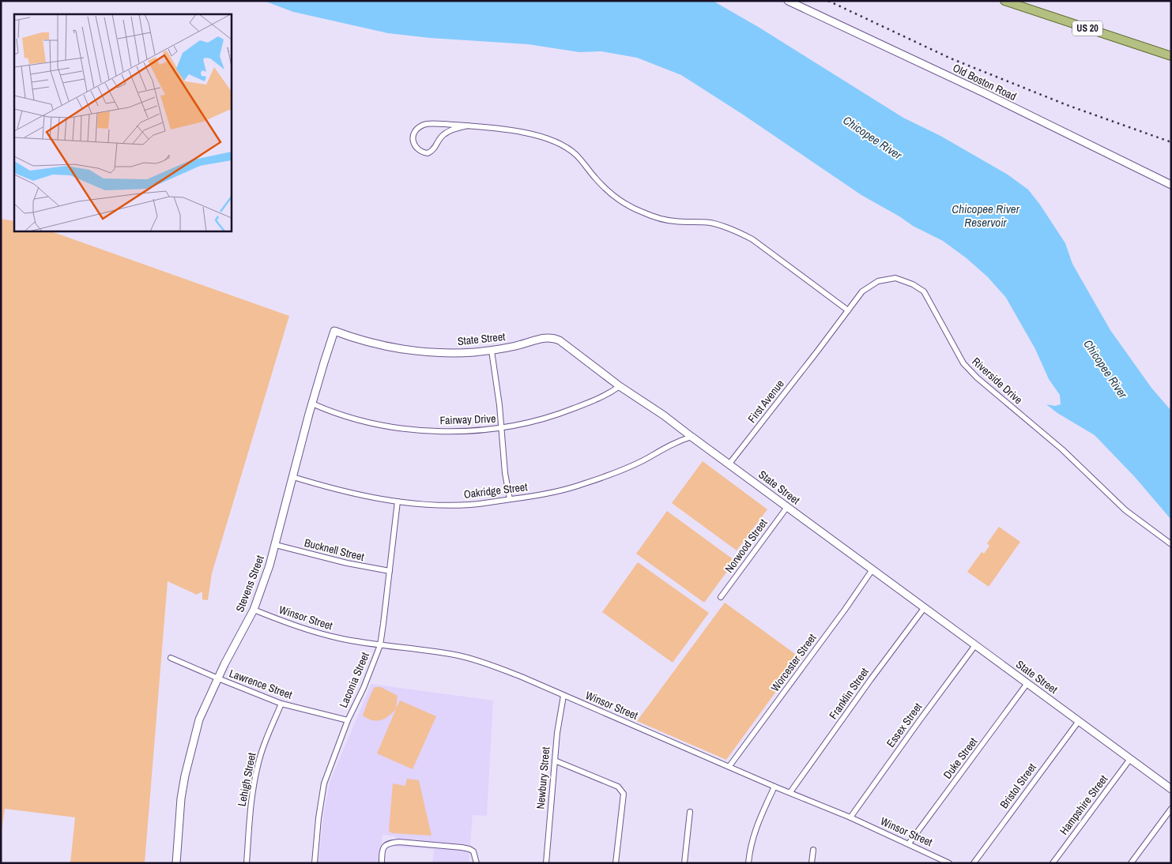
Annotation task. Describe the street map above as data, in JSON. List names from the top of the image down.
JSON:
{
  "streets": {
    "main road": ["US 20"],
    "street": [
      "Old Boston Road",
      "State Street",
      "Riverside Drive",
      "First Avenue",
      "Fairway Drive",
      "Oakridge Street",
      "Norwood Street",
      "Bucknell Street",
      "Stevens Street",
      "Winsor Street",
      "Worcester Street",
      "Laconia Street",
      "Lawrence Street",
      "Franklin Street",
      "Essex Street",
      "Duke Street",
      "Newbury Street",
      "Lehigh Street",
      "Bristol Street",
      "Hampshire Street"
    ]
  },
  "crossings": [
    ["State Street", "First Avenue"],
    ["State Street", "Fairway Drive"],
    ["State Street", "Oakridge Street"],
    ["State Street", "Norwood Street"],
    ["State Street", "Stevens Street"],
    ["State Street", "Worcester Street"],
    ["State Street", "Franklin Street"],
    ["State Street", "Essex Street"],
    ["State Street", "Duke Street"],
    ["State Street", "Bristol Street"],
    ["State Street", "Hampshire Street"],
    ["Riverside Drive", "First Avenue"],
    ["Fairway Drive", "Stevens Street"],
    ["Oakridge Street", "Stevens Street"],
    ["Oakridge Street", "Laconia Street"],
    ["Bucknell Street", "Stevens Street"],
    ["Bucknell Street", "Laconia Street"],
    ["Stevens Street", "Winsor Street"],
    ["Stevens Street", "Lawrence Street"],
    ["Winsor Street", "Worcester Street"],
    ["Winsor Street", "Laconia Street"],
    ["Winsor Street", "Franklin Street"],
    ["Winsor Street", "Essex Street"],
    ["Winsor Street", "Duke Street"],
    ["Winsor Street", "Newbury Street"],
    ["Laconia Street", "Lawrence Street"],
    ["Lawrence Street", "Lehigh Street"]
  ],
  "water": ["Chicopee River", "Chicopee River Reservoir"]
}
